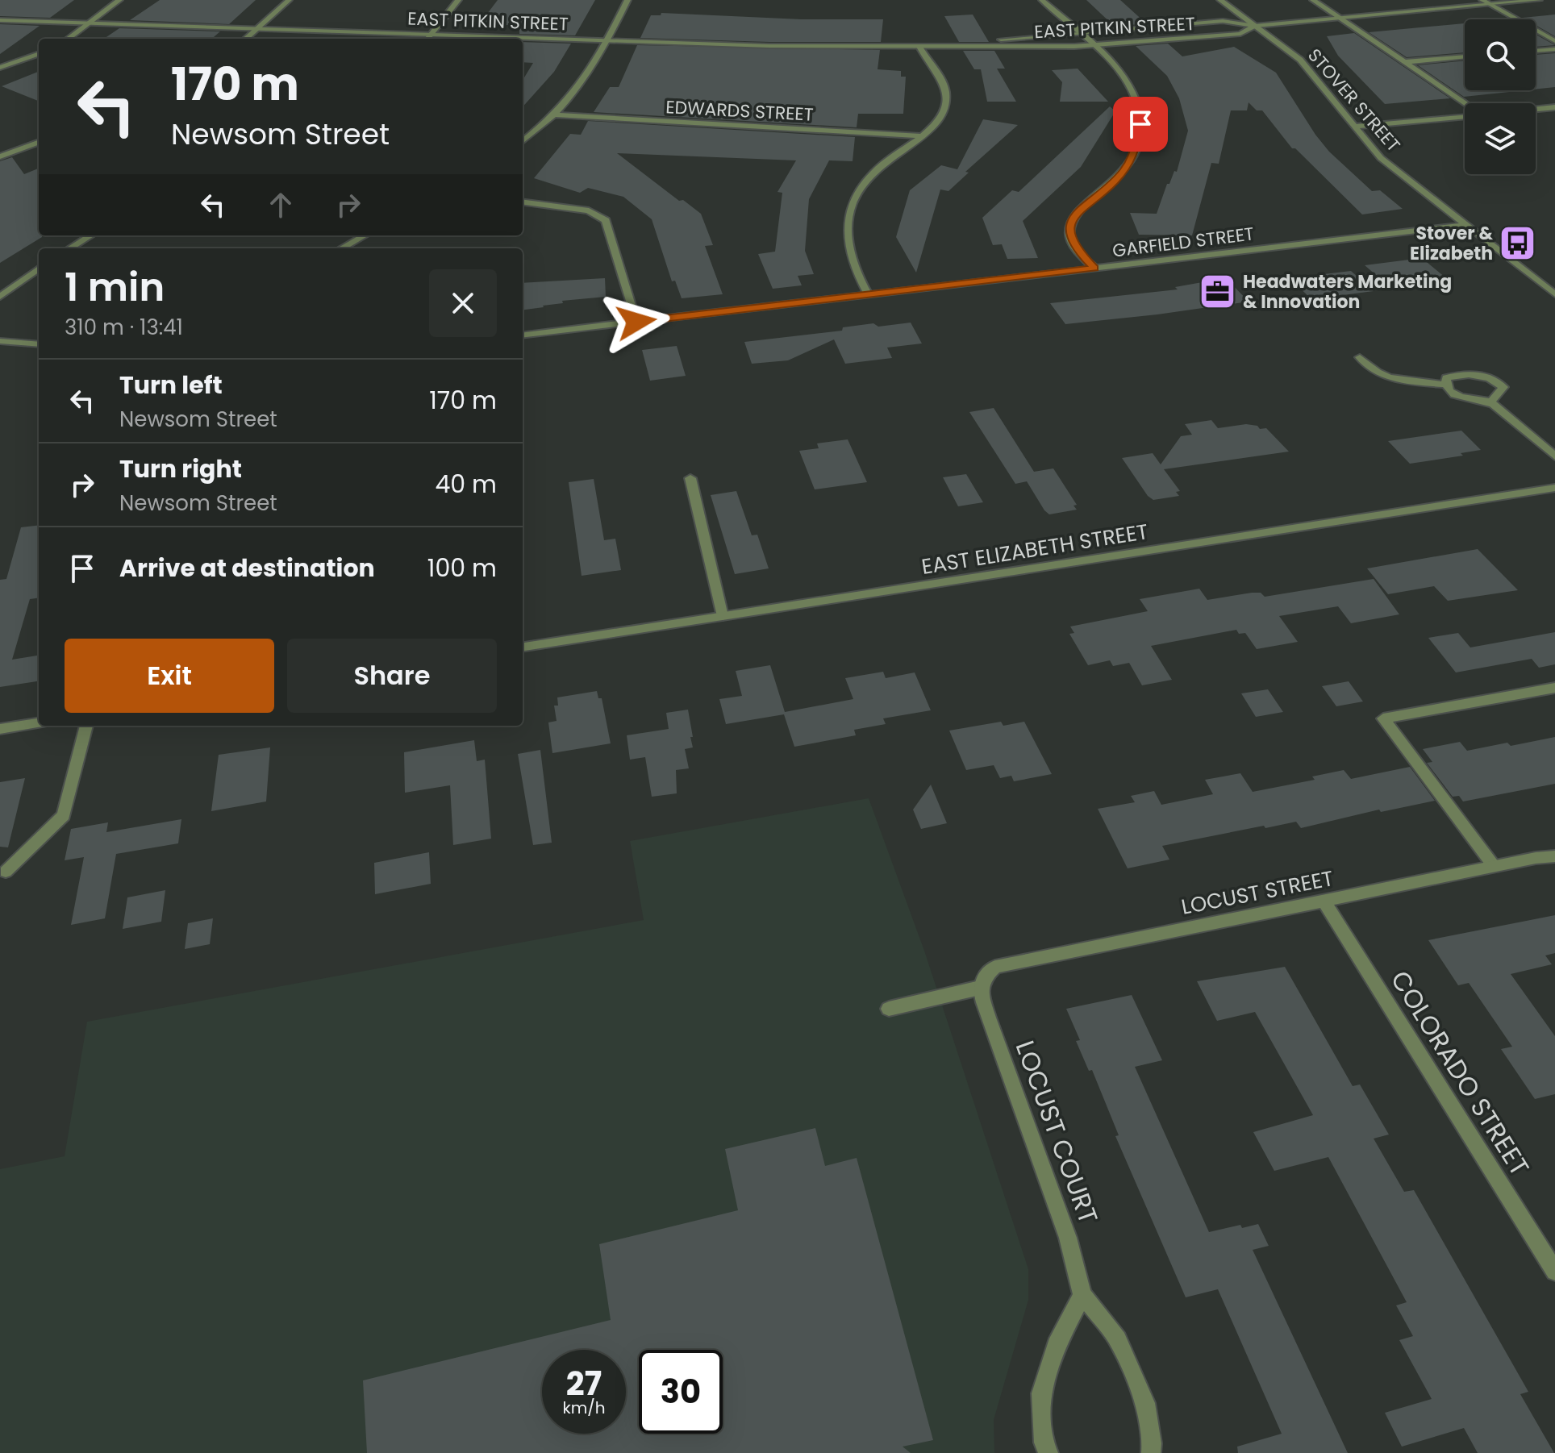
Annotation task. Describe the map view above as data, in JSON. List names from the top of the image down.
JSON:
{
  "streets": {
    "street": [
      "EAST PITKIN STREET",
      "STOVER STREET",
      "EDWARDS STREET",
      "GARFIELD STREET",
      "EAST ELIZABETH STREET",
      "LOCUST STREET",
      "COLORADO STREET",
      "LOCUST COURT"
    ]
  },
  "crossings": [
    ["EAST PITKIN STREET", "STOVER STREET"],
    ["STOVER STREET", "GARFIELD STREET"],
    ["LOCUST STREET", "COLORADO STREET"],
    ["LOCUST STREET", "LOCUST COURT"]
  ],
  "places": {
    "bus stop": ["Stover & Elizabeth"],
    "office": ["Headwaters Marketing & Innovation"]
  },
  "page": {
    "turn": ["170 m", "Newsom Street"],
    "heading": ["1 min", "310 m · 13:41"],
    "list": [
      {
        "name": "Turn left",
        "note": "Newsom Street",
        "value": "170 m"
      },
      {
        "name": "Turn right",
        "note": "Newsom Street",
        "value": "40 m"
      },
      {
        "name": "Arrive at destination",
        "value": "100 m"
      }
    ],
    "buttons": ["Exit", "Share"],
    "speed": "27 km/h",
    "limit": "30"
  }
}
